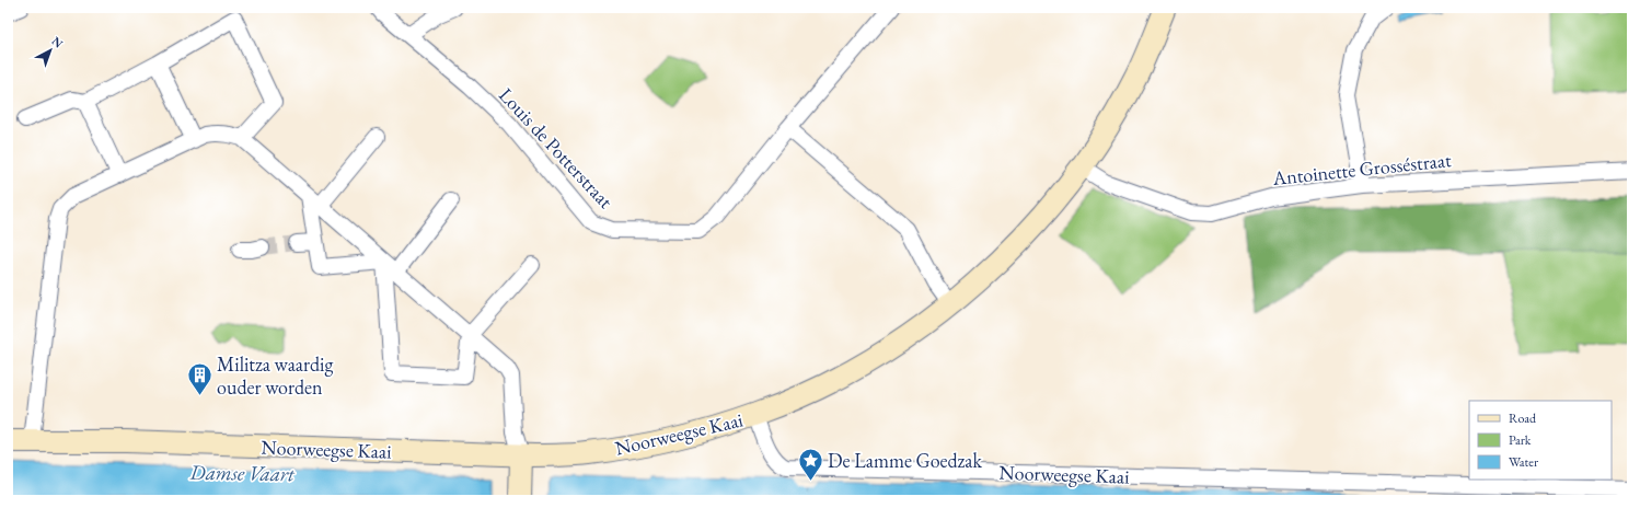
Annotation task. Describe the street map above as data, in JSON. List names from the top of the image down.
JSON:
{
  "streets": {
    "main road": ["Noorweegse Kaai"],
    "street": ["Louis de Potterstraat", "Antoinette Grosséstraat"]
  },
  "water": ["Damse Vaart"],
  "places": {
    "building": ["Militza waardig ouder worden"],
    "place": ["De Lamme Goedzak"]
  },
  "legend": ["Road", "Park", "Water"],
  "north": "top right"
}
